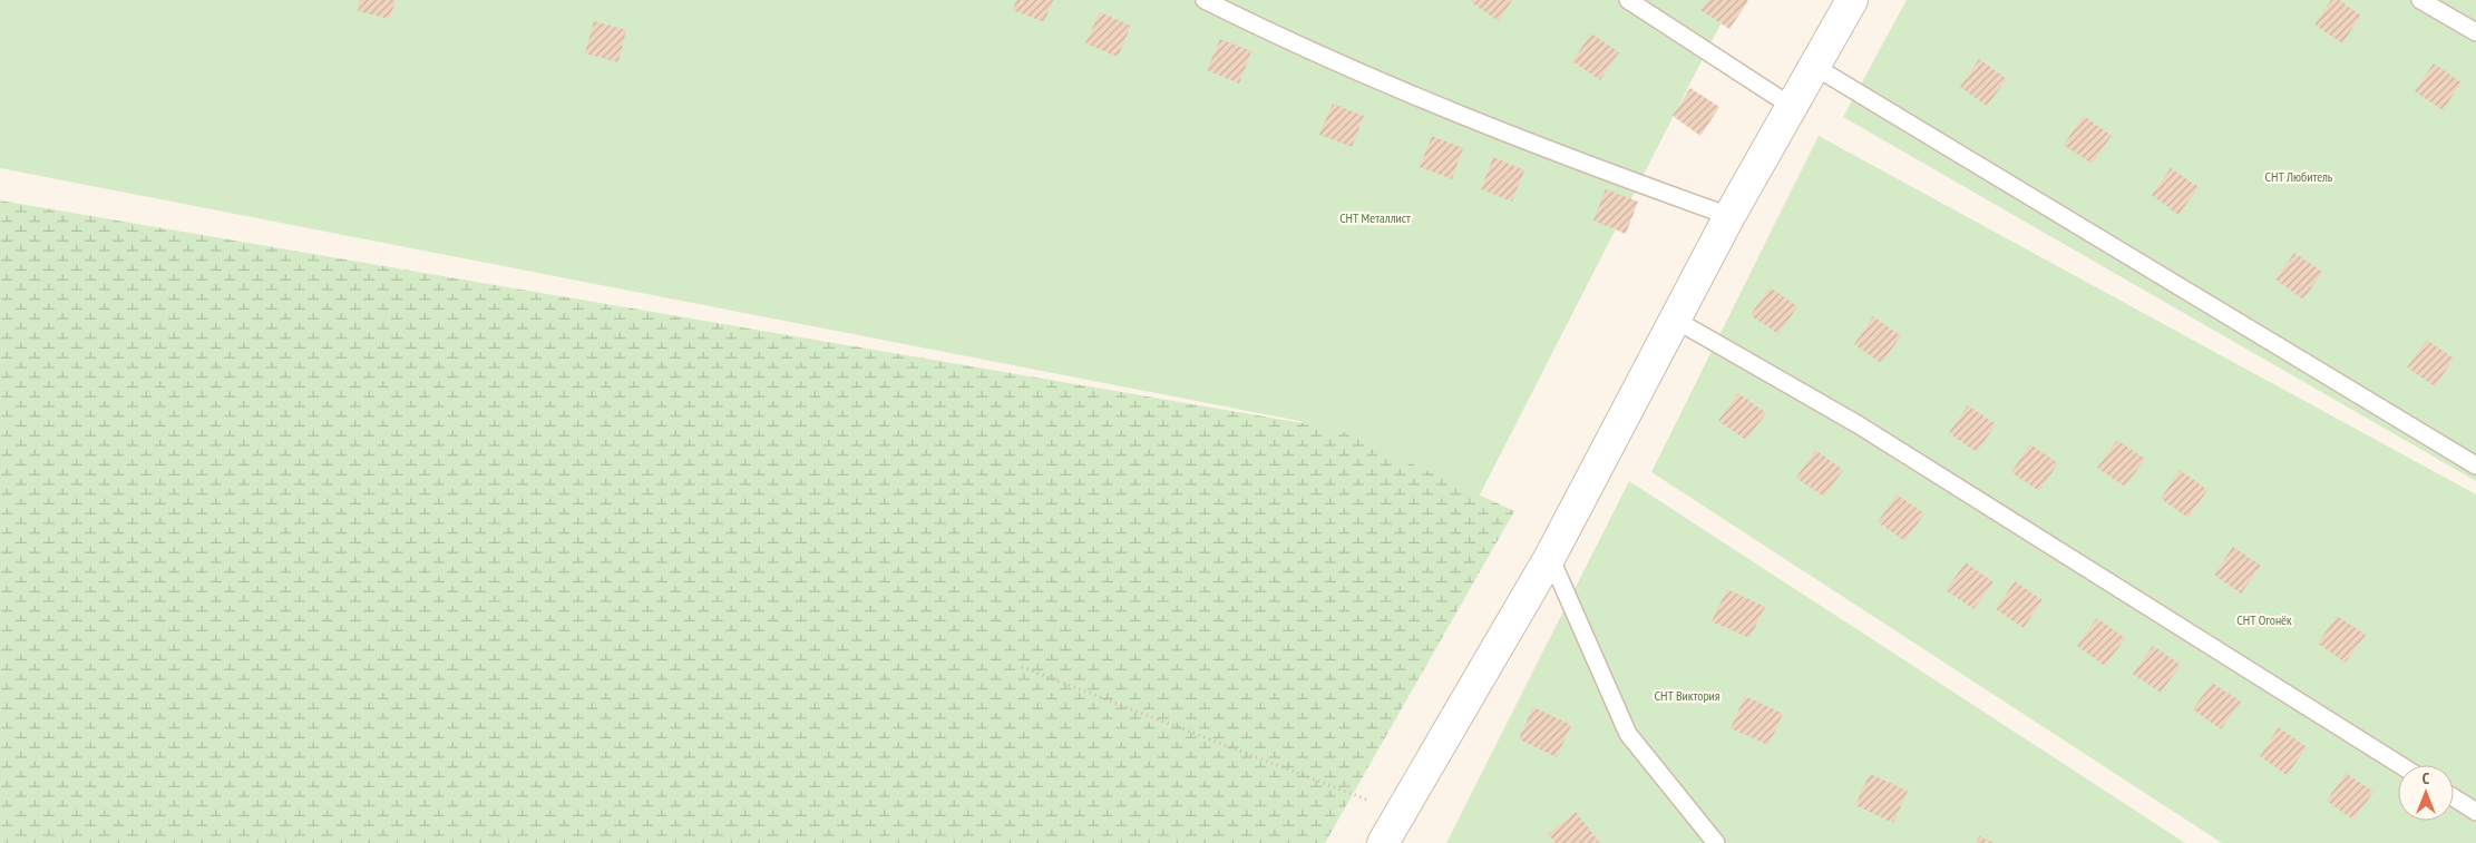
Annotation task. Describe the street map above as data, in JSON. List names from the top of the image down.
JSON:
{
  "parks": [
    "СНТ Любитель",
    "СНТ Металлист",
    "СНТ Огонёк",
    "СНТ Виктория"
  ],
  "north": "top"
}
